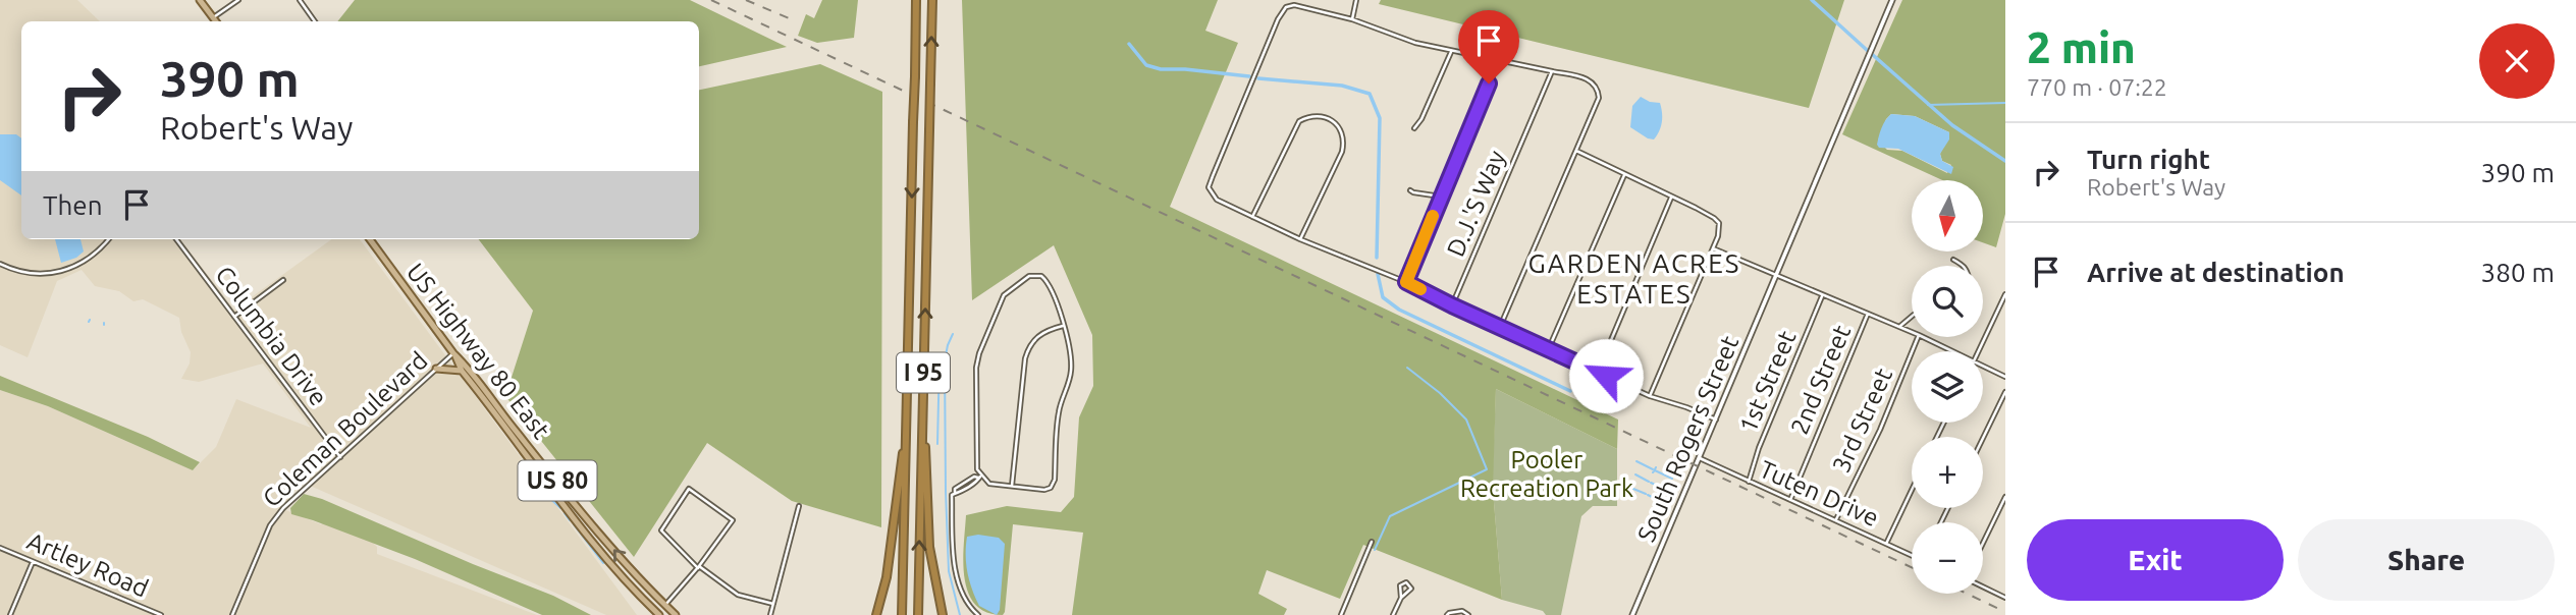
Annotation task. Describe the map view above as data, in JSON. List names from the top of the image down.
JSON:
{
  "streets": {
    "highway": ["I 95"],
    "main road": ["US Highway 80 East", "US 80"],
    "street": [
      "D.J.'S Way",
      "Columbia Drive",
      "2nd Street",
      "1st Street",
      "3rd Street",
      "Coleman Boulevard",
      "South Rogers Street",
      "Tuten Drive",
      "Artley Road"
    ]
  },
  "crossings": [
    ["Columbia Drive", "Coleman Boulevard"],
    ["US Highway 80 East", "Coleman Boulevard"],
    ["US Highway 80 East", "US 80"],
    ["2nd Street", "Tuten Drive"],
    ["1st Street", "Tuten Drive"],
    ["3rd Street", "Tuten Drive"],
    ["Coleman Boulevard", "US 80"],
    ["South Rogers Street", "Tuten Drive"]
  ],
  "districts": ["GARDEN ACRES ESTATES"],
  "parks": ["Pooler Recreation Park"],
  "north": "bottom",
  "page": {
    "heading": ["2 min", "770 m · 07:22"],
    "turn": ["390 m", "Robert's Way"],
    "list": [
      {
        "name": "Turn right",
        "note": "Robert's Way",
        "value": "390 m"
      },
      {
        "name": "Arrive at destination",
        "value": "380 m"
      }
    ],
    "then": "Then",
    "map_buttons": ["+", "−"],
    "buttons": ["Exit", "Share"]
  }
}
